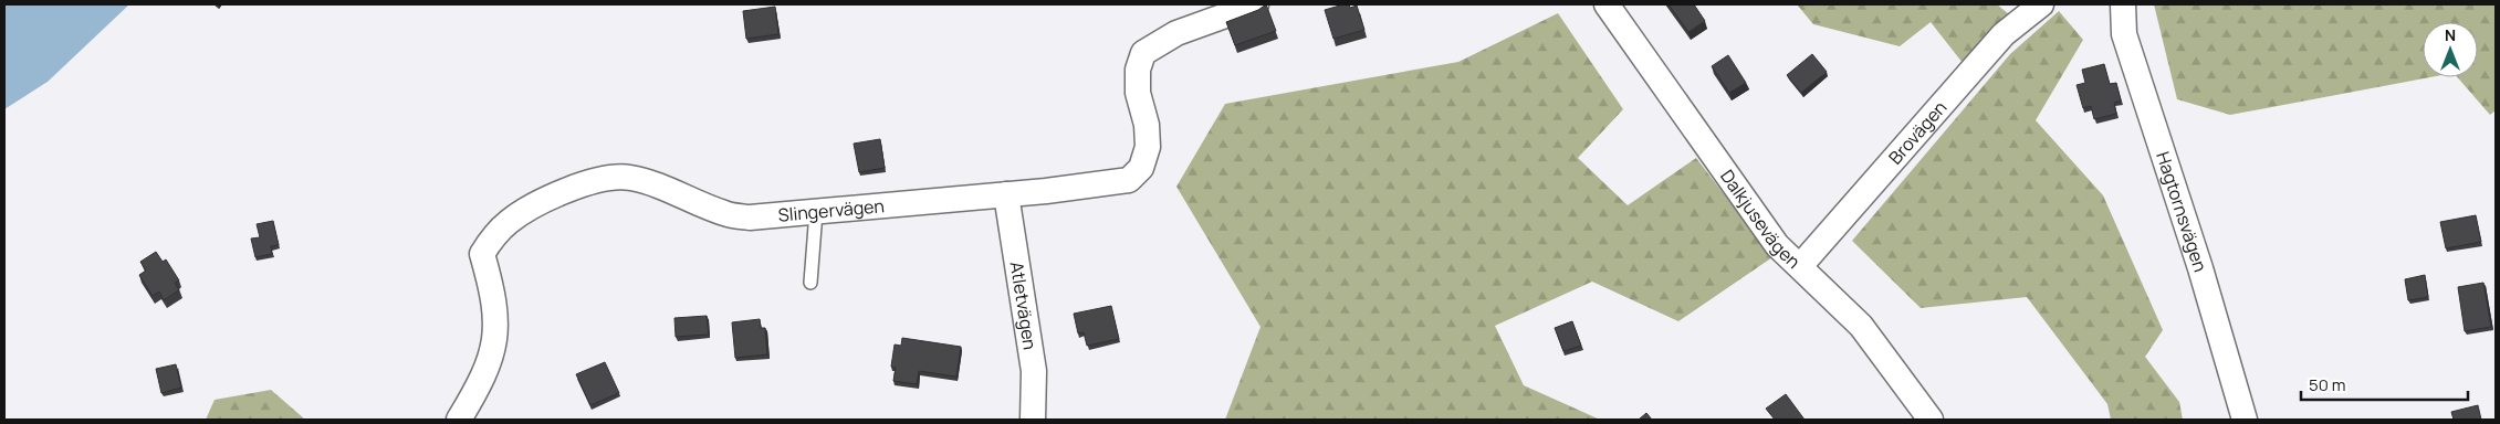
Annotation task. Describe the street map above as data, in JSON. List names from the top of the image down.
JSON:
{
  "streets": {
    "street": [
      "Brovägen",
      "Slingervägen",
      "Hagtornsvägen",
      "Dalkjusevägen",
      "Atletvägen"
    ]
  },
  "crossings": [
    ["Brovägen", "Dalkjusevägen"],
    ["Slingervägen", "Atletvägen"]
  ],
  "scale_bar": "50 m",
  "north": "top"
}
